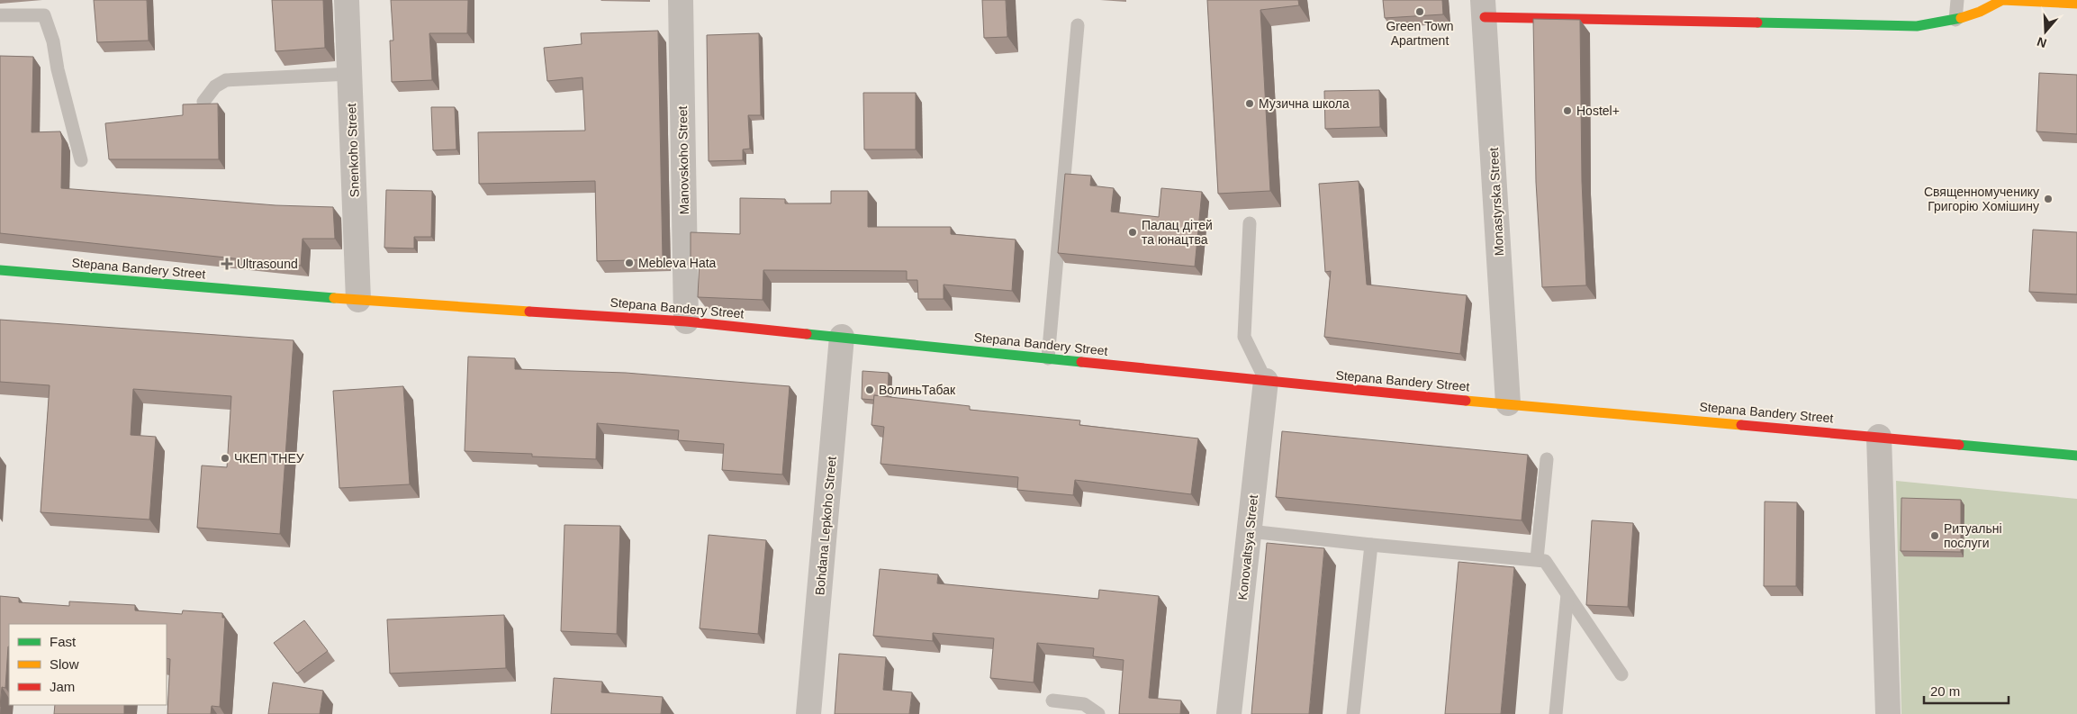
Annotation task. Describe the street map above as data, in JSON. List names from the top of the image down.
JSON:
{
  "streets": {
    "street": [
      "Snenkoho Street",
      "Manovskoho Street",
      "Monastyrska Street",
      "Stepana Bandery Street",
      "Bohdana Lepkoho Street",
      "Konovaltsya Street"
    ]
  },
  "crossings": [
    ["Snenkoho Street", "Stepana Bandery Street"],
    ["Manovskoho Street", "Stepana Bandery Street"],
    ["Monastyrska Street", "Stepana Bandery Street"],
    ["Stepana Bandery Street", "Bohdana Lepkoho Street"],
    ["Stepana Bandery Street", "Konovaltsya Street"]
  ],
  "places": {
    "other": [
      "Green Town Apartment",
      "Музична школа",
      "Hostel+",
      "Священномученику Григорію Хомішину",
      "Палац дітей та юнацтва",
      "Mebleva Hata",
      "ВолиньТабак",
      "ЧКЕП ТНЕУ",
      "Ритуальні послуги"
    ],
    "health": ["Ultrasound"]
  },
  "legend": ["Fast", "Slow", "Jam"],
  "scale_bar": "20 m",
  "north": "bottom"
}
